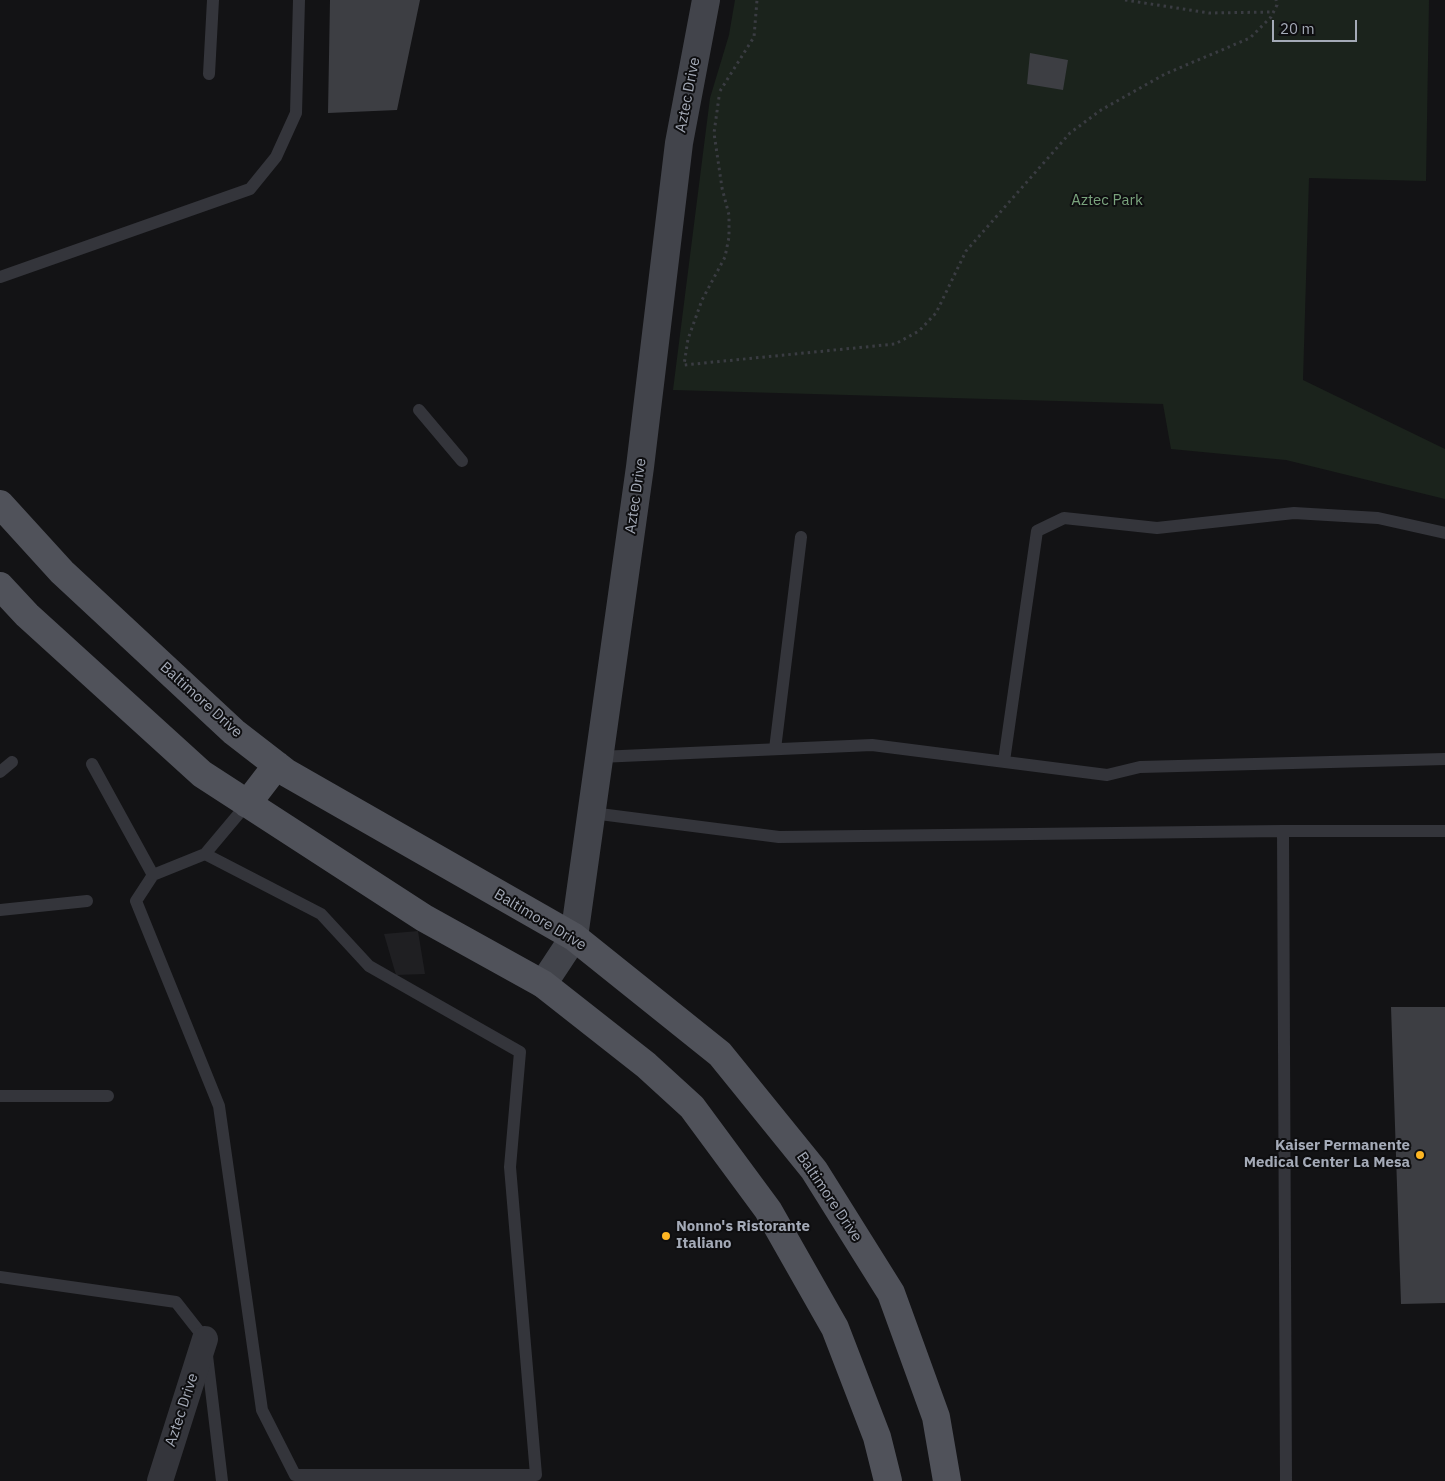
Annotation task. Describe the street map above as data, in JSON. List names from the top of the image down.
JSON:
{
  "streets": {
    "main road": ["Baltimore Drive"],
    "street": ["Aztec Drive"]
  },
  "crossings": [
    ["Aztec Drive", "Baltimore Drive"]
  ],
  "parks": ["Aztec Park"],
  "places": ["Kaiser Permanente Medical Center La Mesa", "Nonno's Ristorante Italiano"],
  "scale_bar": "20 m"
}
